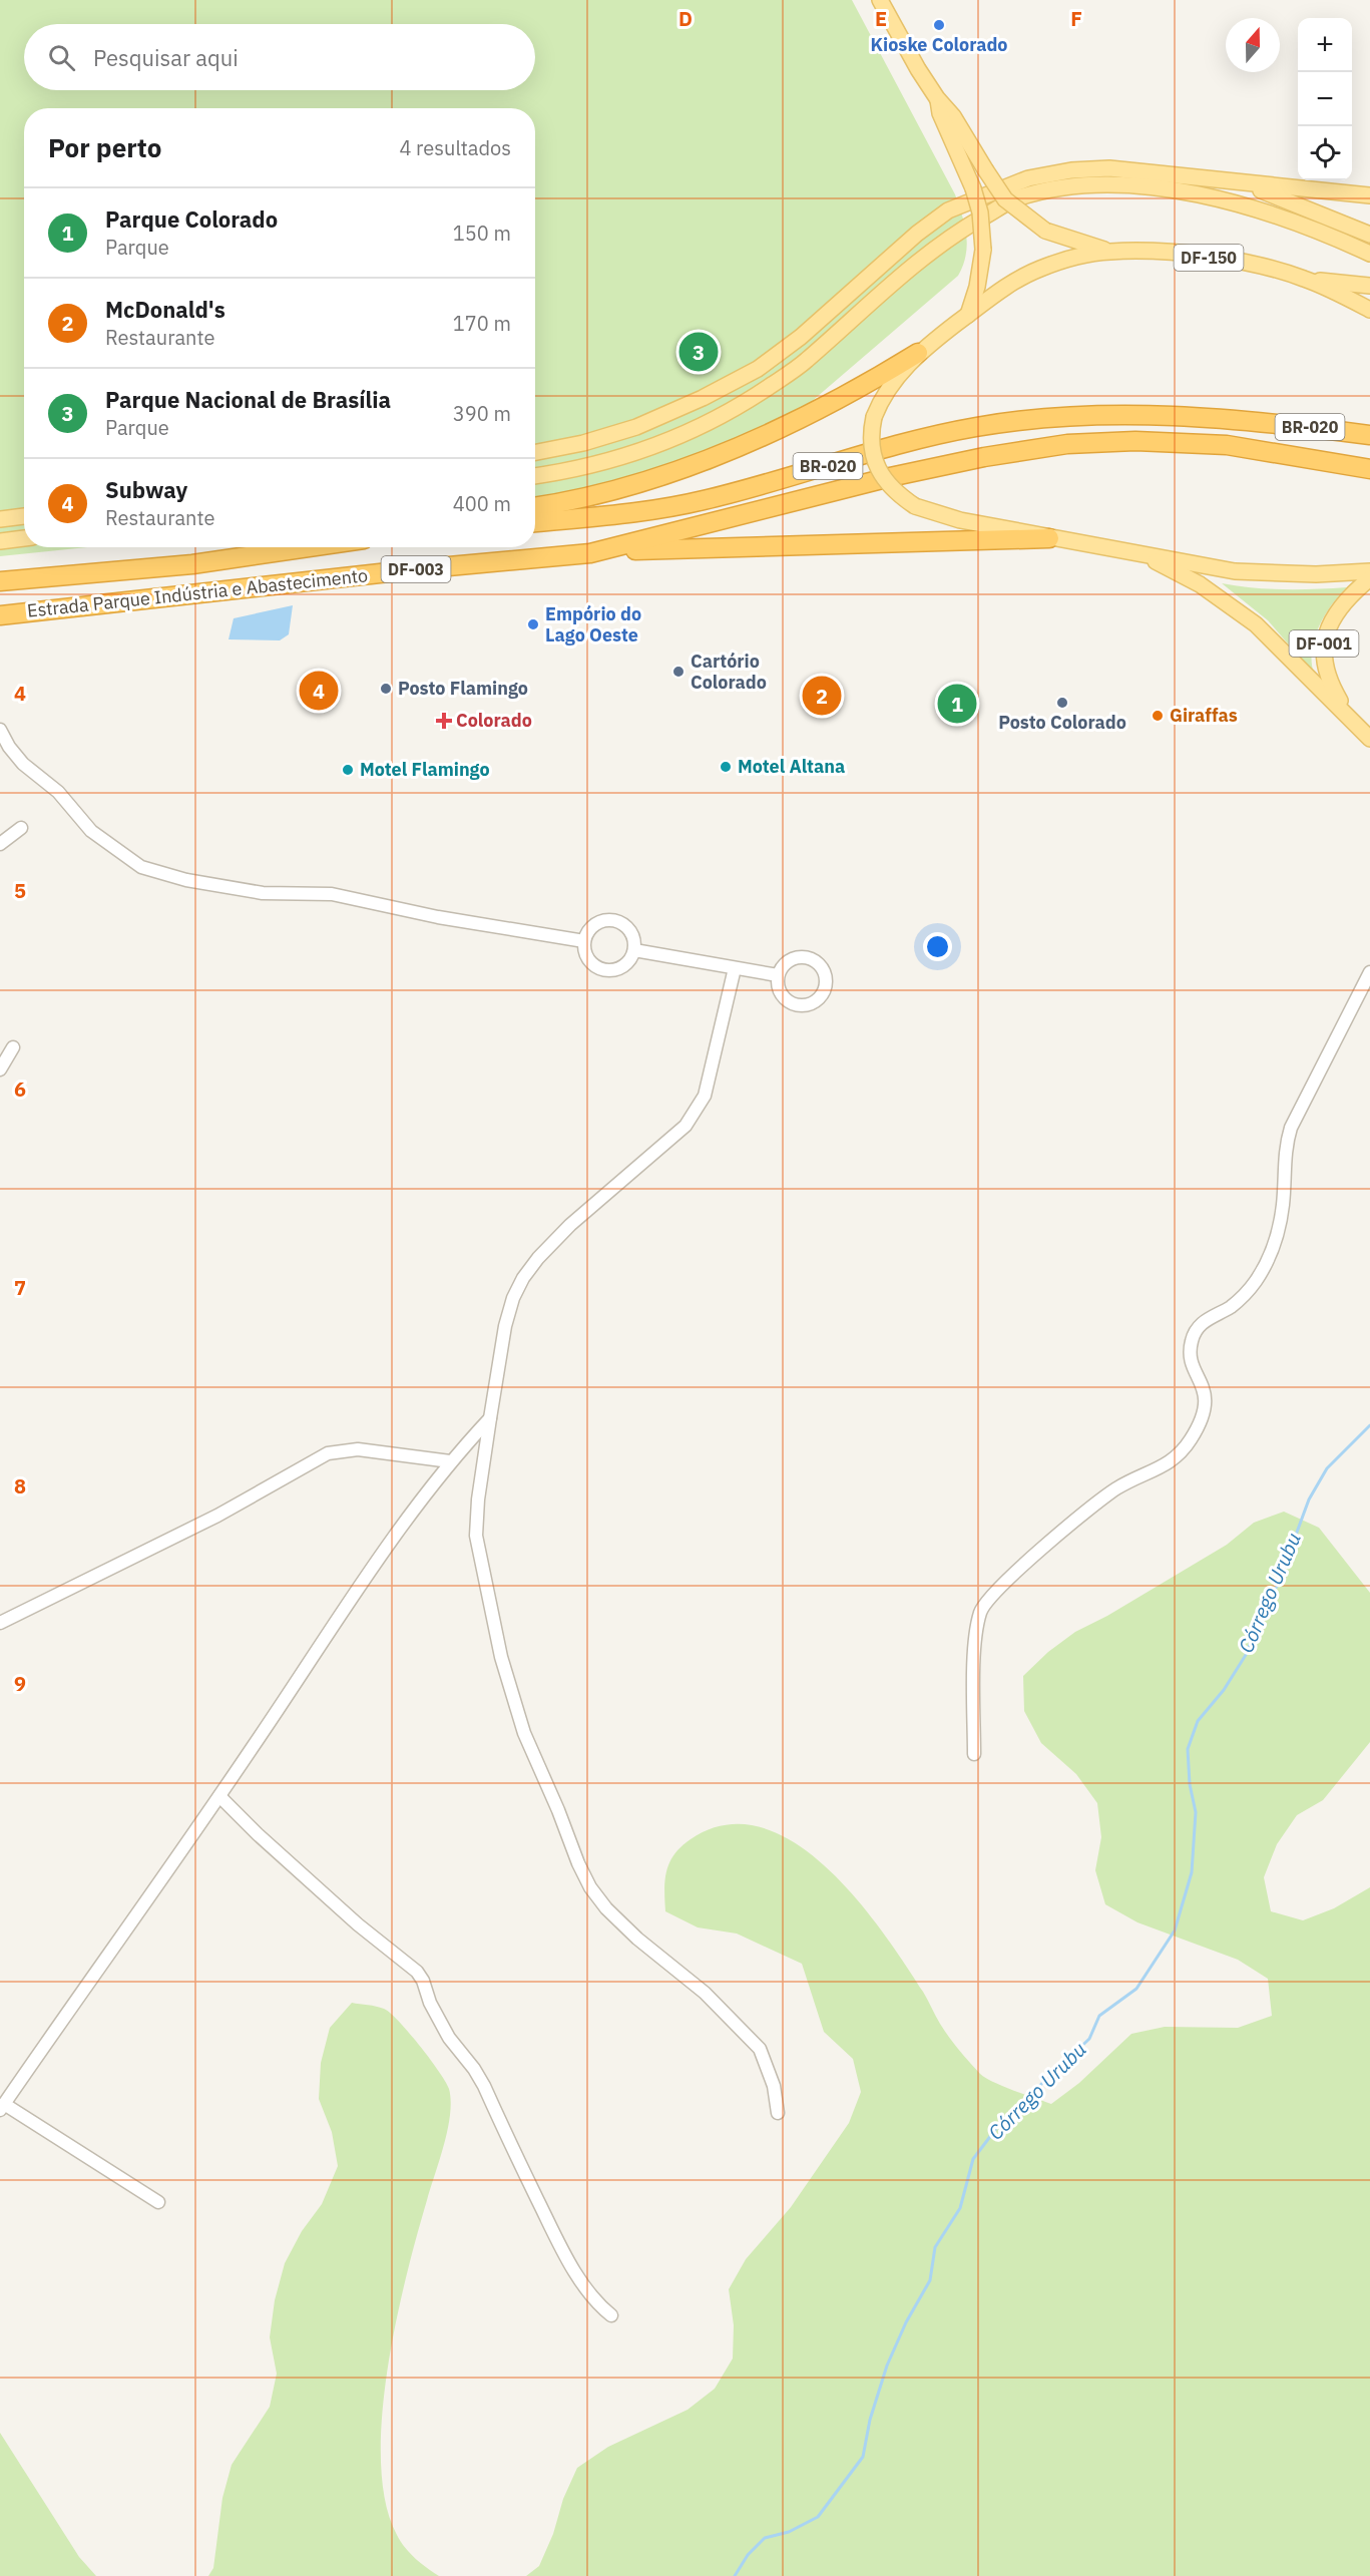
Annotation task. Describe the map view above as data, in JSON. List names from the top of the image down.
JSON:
{
  "streets": {
    "highway": ["BR-020", "DF-003", "Estrada Parque Indústria e Abastecimento"],
    "main road": ["DF-150", "DF-001"]
  },
  "crossings": [
    ["DF-150", "DF-001"],
    ["BR-020", "Estrada Parque Indústria e Abastecimento"]
  ],
  "water": ["Córrego Urubu"],
  "places": {
    "other": [
      "Kioske Colorado",
      "Empório do Lago Oeste",
      "Cartório Colorado",
      "Posto Flamingo",
      "Posto Colorado",
      "Giraffas",
      "Motel Altana",
      "Motel Flamingo"
    ],
    "health": ["Colorado"]
  },
  "north": "top",
  "page": {
    "map_buttons": ["+", "−"],
    "search": "Pesquisar aqui",
    "heading": ["Por perto", "4 resultados"],
    "list": [
      {
        "mark": "1",
        "name": "Parque Colorado",
        "note": "Parque",
        "value": "150 m"
      },
      {
        "mark": "2",
        "name": "McDonald's",
        "note": "Restaurante",
        "value": "170 m"
      },
      {
        "mark": "3",
        "name": "Parque Nacional de Brasília",
        "note": "Parque",
        "value": "390 m"
      },
      {
        "mark": "4",
        "name": "Subway",
        "note": "Restaurante",
        "value": "400 m"
      }
    ],
    "pins": [
      "3",
      "4",
      "2",
      "1"
    ]
  },
  "grid": {
    "columns": ["D", "E", "F"],
    "rows": [
      "4",
      "5",
      "6",
      "7",
      "8",
      "9"
    ]
  }
}
